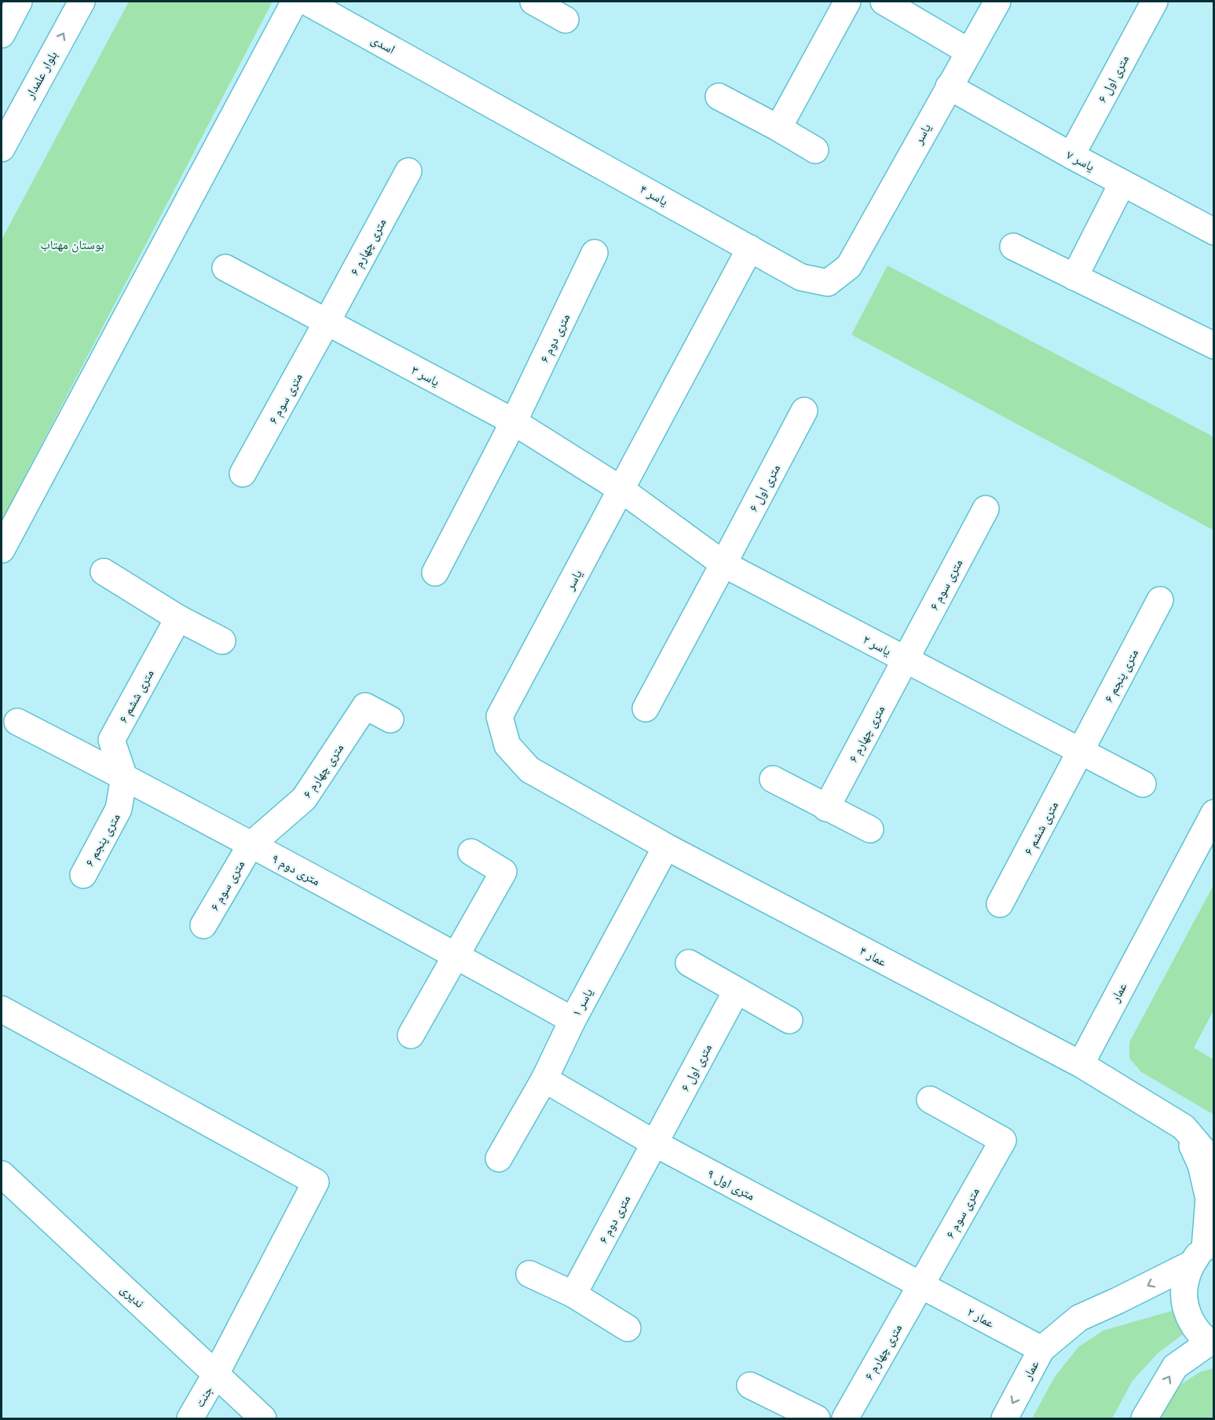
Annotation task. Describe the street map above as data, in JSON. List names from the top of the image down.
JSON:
{
  "streets": {
    "street": [
      "اسدی",
      "بلوار علمدار",
      "۶ متری اول",
      "یاسر",
      "یاسر ۷",
      "یاسر ۴",
      "۶ متری چهارم",
      "۶ متری دوم",
      "یاسر ۳",
      "۶ متری سوم",
      "یاسر ۲",
      "۶ متری پنجم",
      "۶ متری ششم",
      "۹ متری دوم",
      "عمار ۴",
      "عمار",
      "یاسر ۱",
      "۹ متری اول",
      "ندیری",
      "عمار ۲",
      "جنت"
    ]
  },
  "crossings": [
    ["اسدی", "یاسر ۴"],
    ["۶ متری اول", "یاسر ۷"],
    ["۶ متری اول", "۶ متری دوم"],
    ["۶ متری اول", "یاسر ۲"],
    ["۶ متری اول", "۹ متری اول"],
    ["یاسر", "یاسر ۷"],
    ["یاسر", "یاسر ۴"],
    ["یاسر", "یاسر ۳"],
    ["یاسر", "یاسر ۲"],
    ["یاسر", "عمار ۴"],
    ["یاسر", "یاسر ۱"],
    ["۶ متری چهارم", "یاسر ۳"],
    ["۶ متری چهارم", "۶ متری سوم"],
    ["۶ متری چهارم", "یاسر ۲"],
    ["۶ متری چهارم", "۹ متری دوم"],
    ["۶ متری چهارم", "۹ متری اول"],
    ["۶ متری چهارم", "عمار ۲"],
    ["۶ متری دوم", "یاسر ۳"],
    ["۶ متری دوم", "۹ متری اول"],
    ["یاسر ۳", "۶ متری سوم"],
    ["یاسر ۳", "یاسر ۲"],
    ["۶ متری سوم", "یاسر ۲"],
    ["۶ متری سوم", "۹ متری دوم"],
    ["۶ متری سوم", "۹ متری اول"],
    ["۶ متری سوم", "عمار ۲"],
    ["یاسر ۲", "۶ متری پنجم"],
    ["یاسر ۲", "۶ متری ششم"],
    ["۶ متری پنجم", "۶ متری ششم"],
    ["۶ متری پنجم", "۹ متری دوم"],
    ["۶ متری ششم", "۹ متری دوم"],
    ["۹ متری دوم", "یاسر ۱"],
    ["عمار ۴", "عمار"],
    ["عمار ۴", "یاسر ۱"],
    ["عمار", "عمار ۲"],
    ["یاسر ۱", "۹ متری اول"],
    ["۹ متری اول", "عمار ۲"],
    ["ندیری", "جنت"]
  ],
  "parks": ["بوستان مهتاب"]
}
